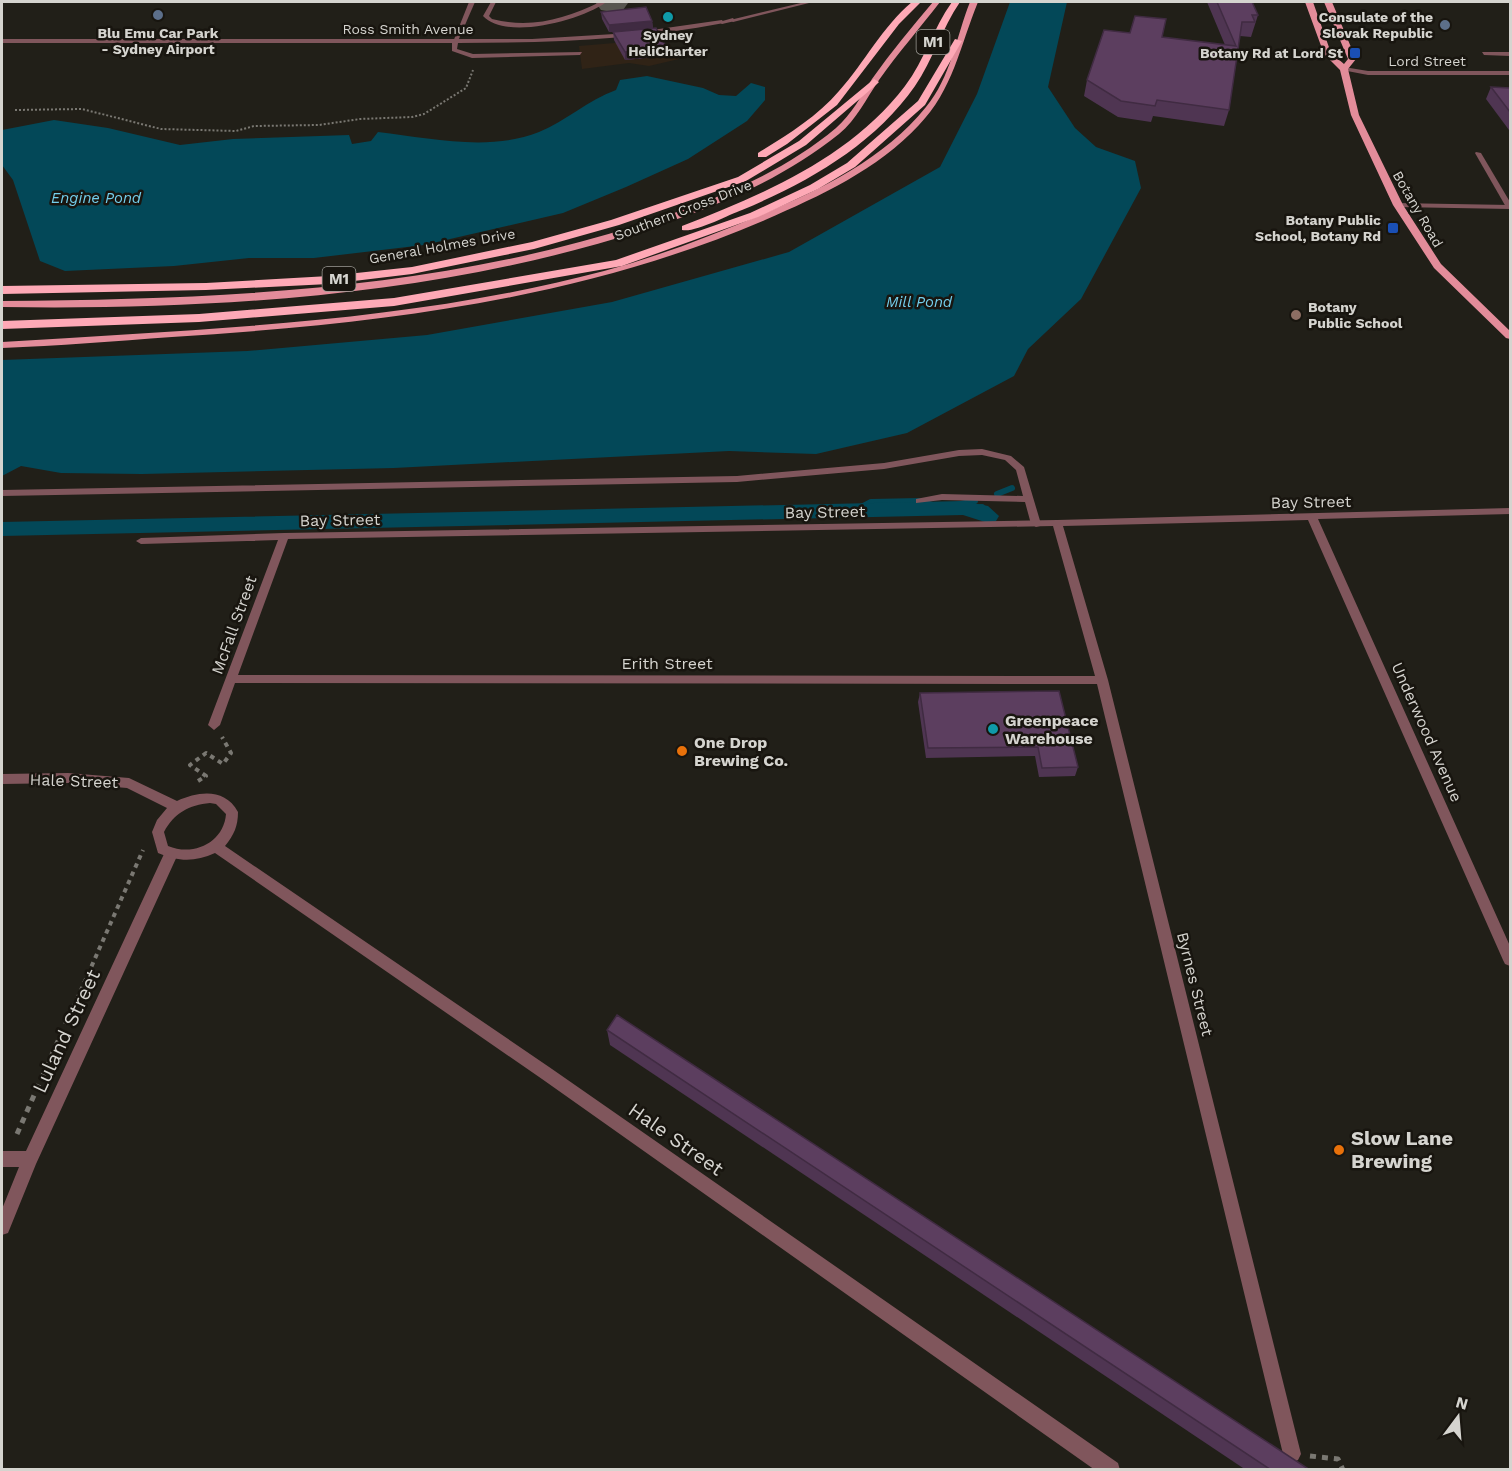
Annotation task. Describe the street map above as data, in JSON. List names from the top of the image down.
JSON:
{
  "streets": {
    "highway": ["M1", "Southern Cross Drive", "General Holmes Drive"],
    "main road": ["Botany Road"],
    "street": [
      "Ross Smith Avenue",
      "Lord Street",
      "Bay Street",
      "McFall Street",
      "Erith Street",
      "Underwood Avenue",
      "Hale Street",
      "Byrnes Street",
      "Luland Street"
    ]
  },
  "crossings": [
    ["M1", "Southern Cross Drive"],
    ["Lord Street", "Botany Road"],
    ["Southern Cross Drive", "General Holmes Drive"],
    ["Bay Street", "McFall Street"],
    ["Bay Street", "Underwood Avenue"],
    ["Bay Street", "Byrnes Street"],
    ["McFall Street", "Erith Street"],
    ["Erith Street", "Byrnes Street"],
    ["Hale Street", "Luland Street"]
  ],
  "water": ["Engine Pond", "Mill Pond"],
  "places": {
    "other": [
      "Blu Emu Car Park - Sydney Airport",
      "Sydney HeliCharter",
      "Consulate of the Slovak Republic",
      "Botany Public School",
      "Greenpeace Warehouse",
      "One Drop Brewing Co.",
      "Slow Lane Brewing"
    ],
    "transit": ["Botany Rd at Lord St", "Botany Public School, Botany Rd"]
  },
  "north": "top"
}
